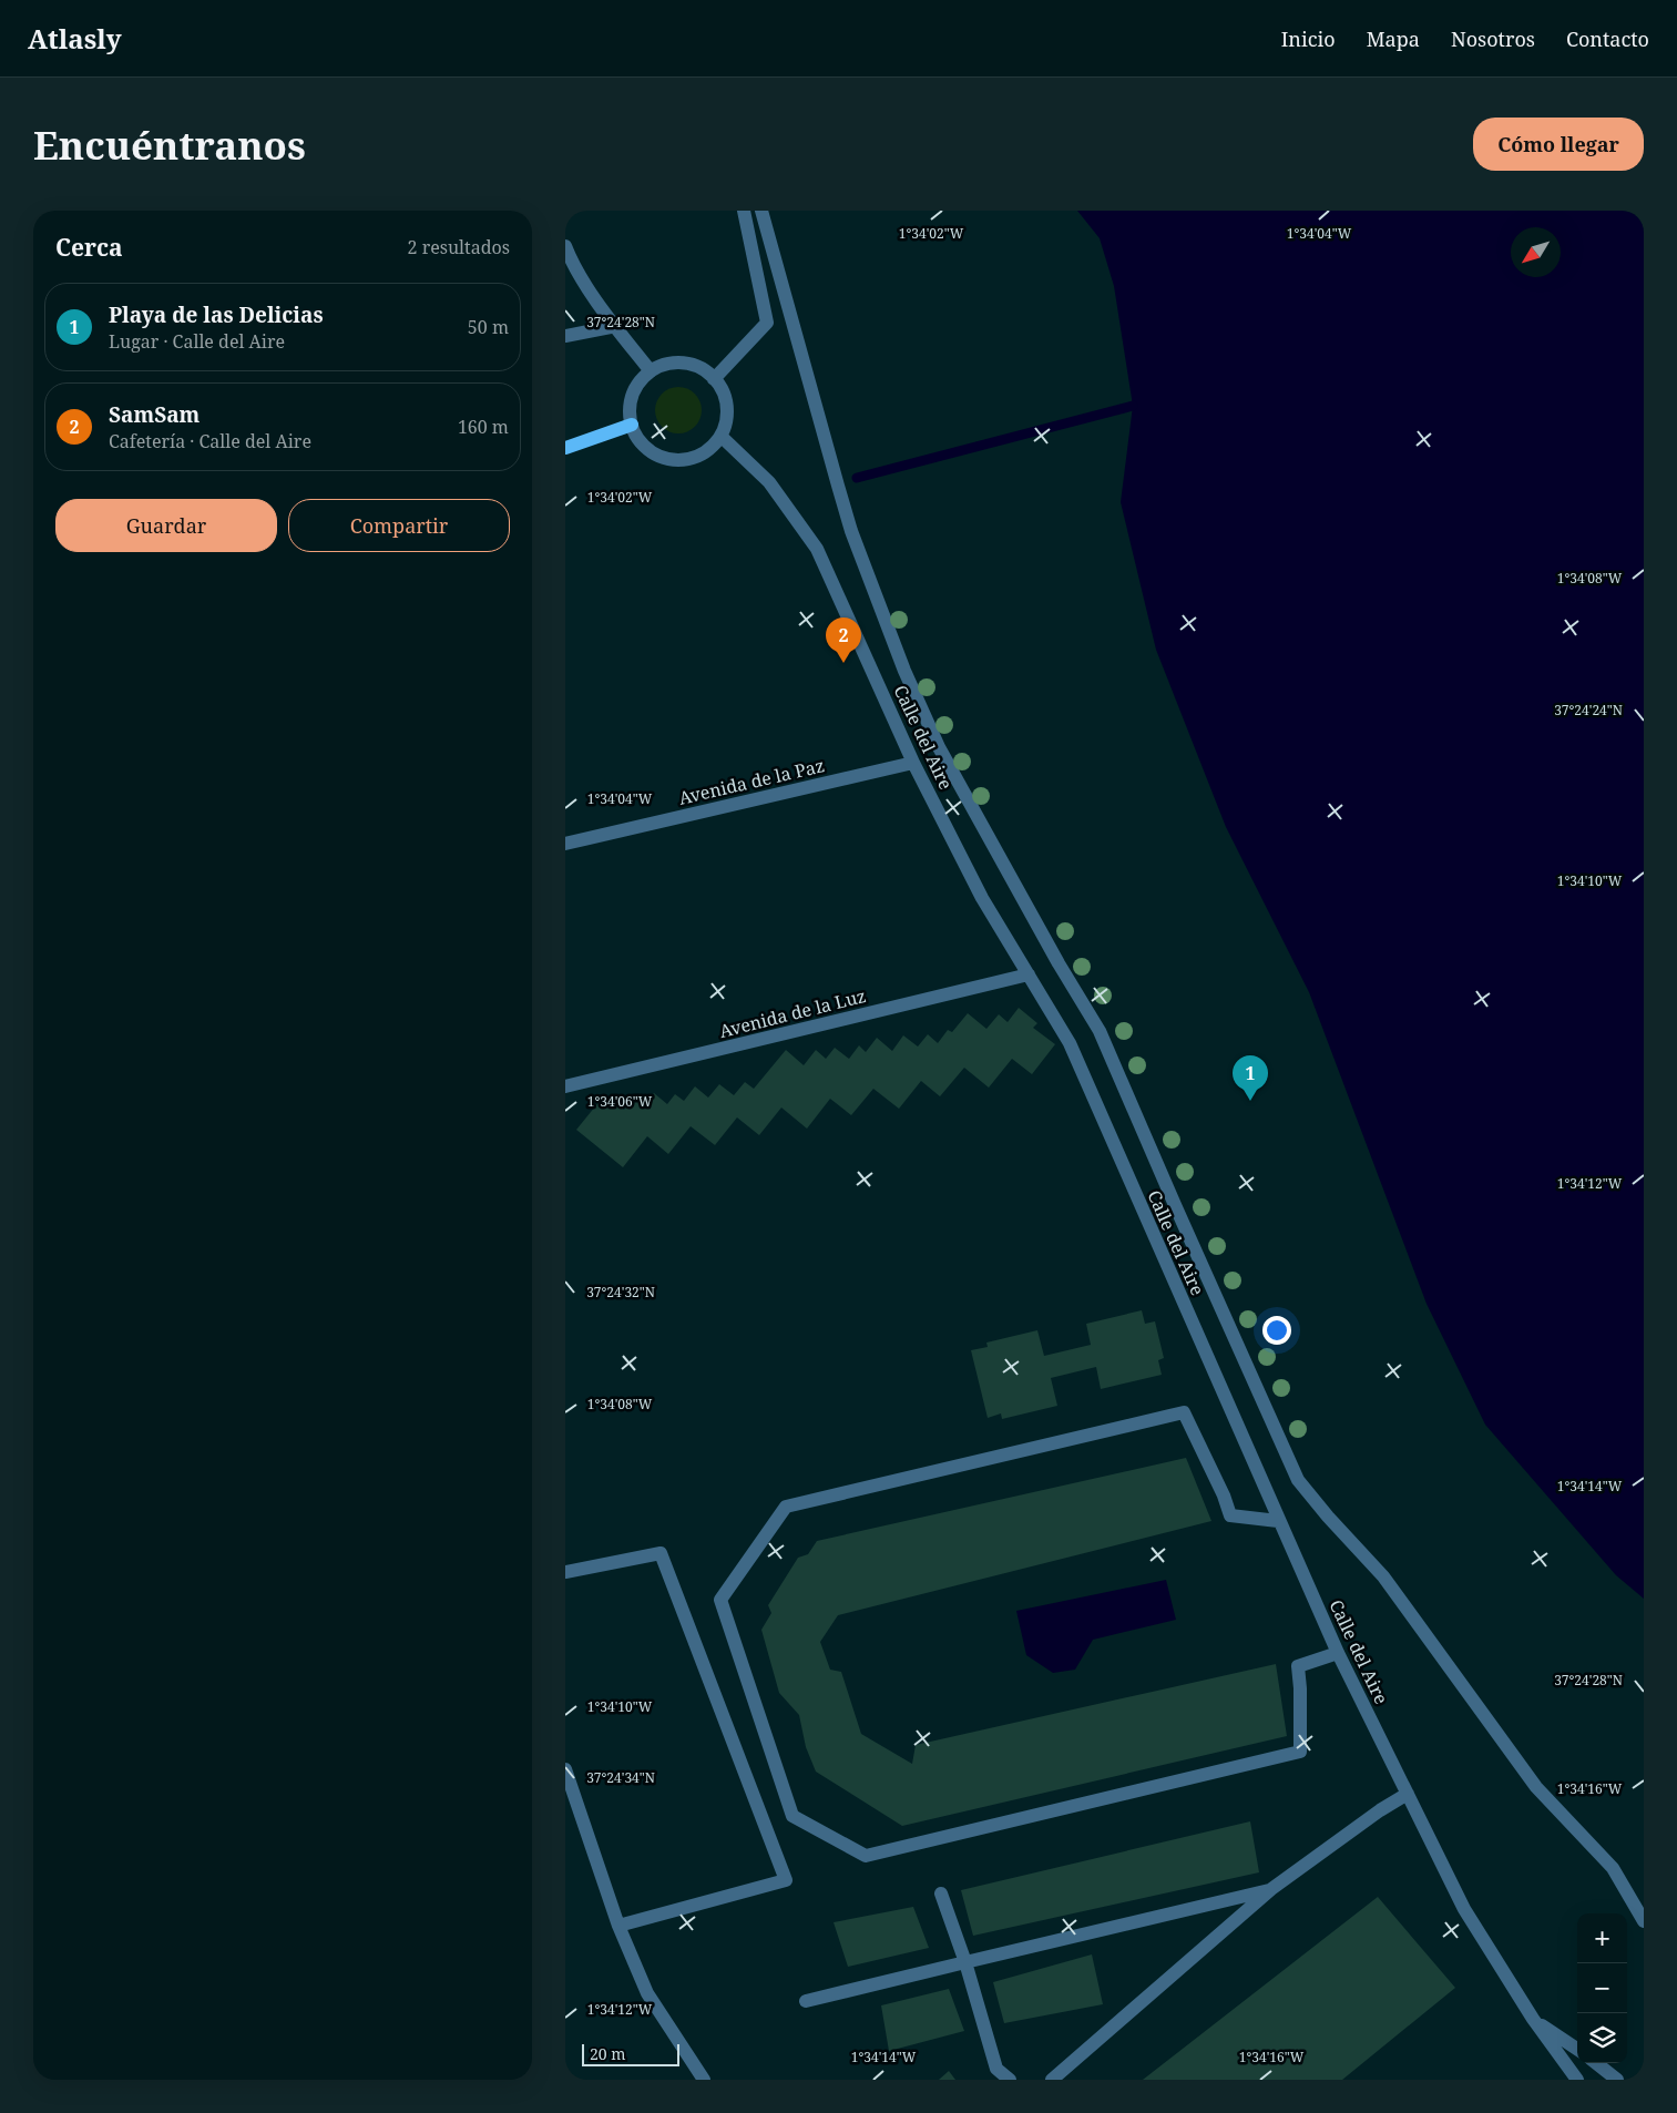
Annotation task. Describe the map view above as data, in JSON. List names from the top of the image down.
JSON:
{
  "streets": {
    "street": ["Calle del Aire", "Avenida de la Paz", "Avenida de la Luz"]
  },
  "crossings": [
    ["Calle del Aire", "Avenida de la Paz"],
    ["Calle del Aire", "Avenida de la Luz"]
  ],
  "scale_bar": "20 m",
  "north": "bottom left",
  "page": {
    "header": "Atlasly",
    "nav": [
      "Inicio",
      "Mapa",
      "Nosotros",
      "Contacto"
    ],
    "buttons": [
      "Cómo llegar",
      ["Guardar", "Compartir"]
    ],
    "title": "Encuéntranos",
    "heading": ["Cerca", "2 resultados"],
    "list": [
      {
        "mark": "1",
        "name": "Playa de las Delicias",
        "note": "Lugar · Calle del Aire",
        "value": "50 m"
      },
      {
        "mark": "2",
        "name": "SamSam",
        "note": "Cafetería · Calle del Aire",
        "value": "160 m"
      }
    ],
    "pins": ["2", "1"],
    "map_buttons": ["+", "−"],
    "scale": "20 m"
  },
  "coordinates": [
    "1°34'02\"W",
    "1°34'04\"W",
    "37°24'28\"N",
    "1°34'08\"W",
    "37°24'24\"N",
    "1°34'10\"W",
    "1°34'06\"W",
    "1°34'12\"W",
    "37°24'32\"N",
    "1°34'14\"W",
    "37°24'34\"N",
    "1°34'16\"W"
  ]
}
